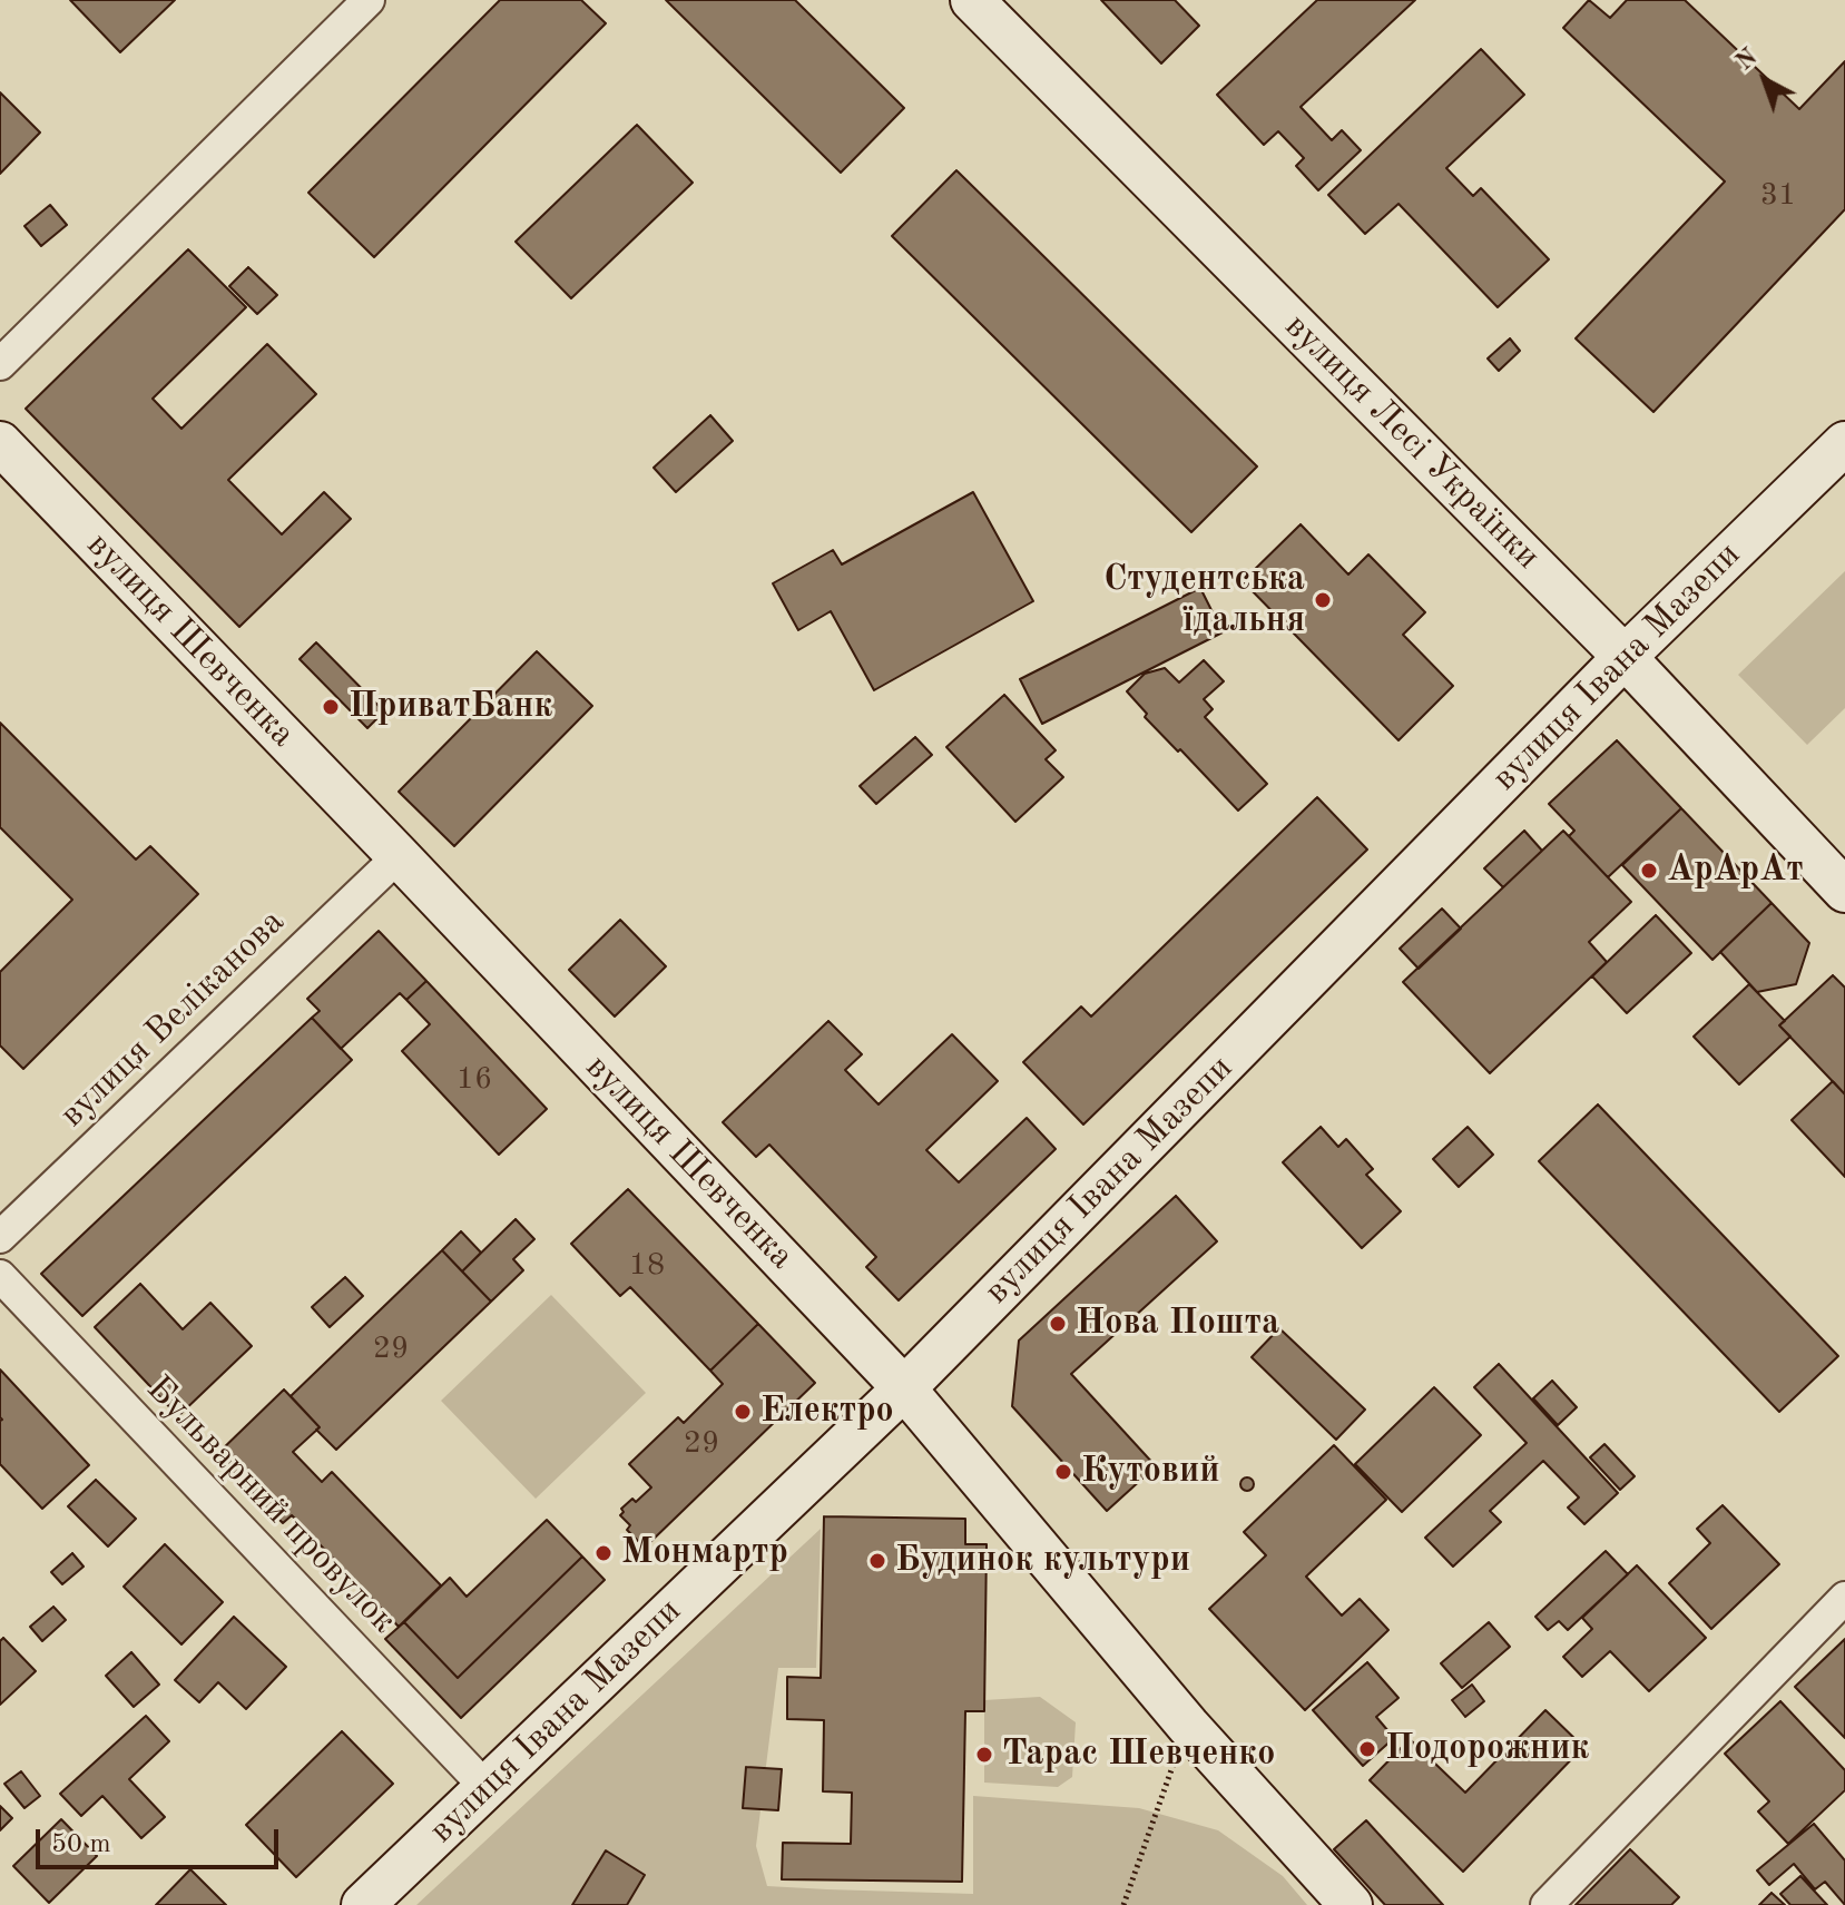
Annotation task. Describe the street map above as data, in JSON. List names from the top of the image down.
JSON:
{
  "streets": {
    "street": [
      "вулиця Лесі Українки",
      "вулиця Шевченка",
      "вулиця Івана Мазепи",
      "вулиця Веліканова",
      "Бульварний провулок"
    ]
  },
  "crossings": [
    ["вулиця Лесі Українки", "вулиця Івана Мазепи"],
    ["вулиця Шевченка", "вулиця Івана Мазепи"],
    ["вулиця Шевченка", "вулиця Веліканова"],
    ["вулиця Івана Мазепи", "Бульварний провулок"]
  ],
  "places": [
    "Студентська їдальня",
    "ПриватБанк",
    "АрАрАт",
    "Нова Пошта",
    "Електро",
    "Кутовий",
    "Монмартр",
    "Будинок культури",
    "Подорожник",
    "Тарас Шевченко"
  ],
  "house_numbers": [
    "31",
    "16",
    "18",
    "29",
    "29"
  ],
  "scale_bar": "50 m",
  "north": "top left"
}
